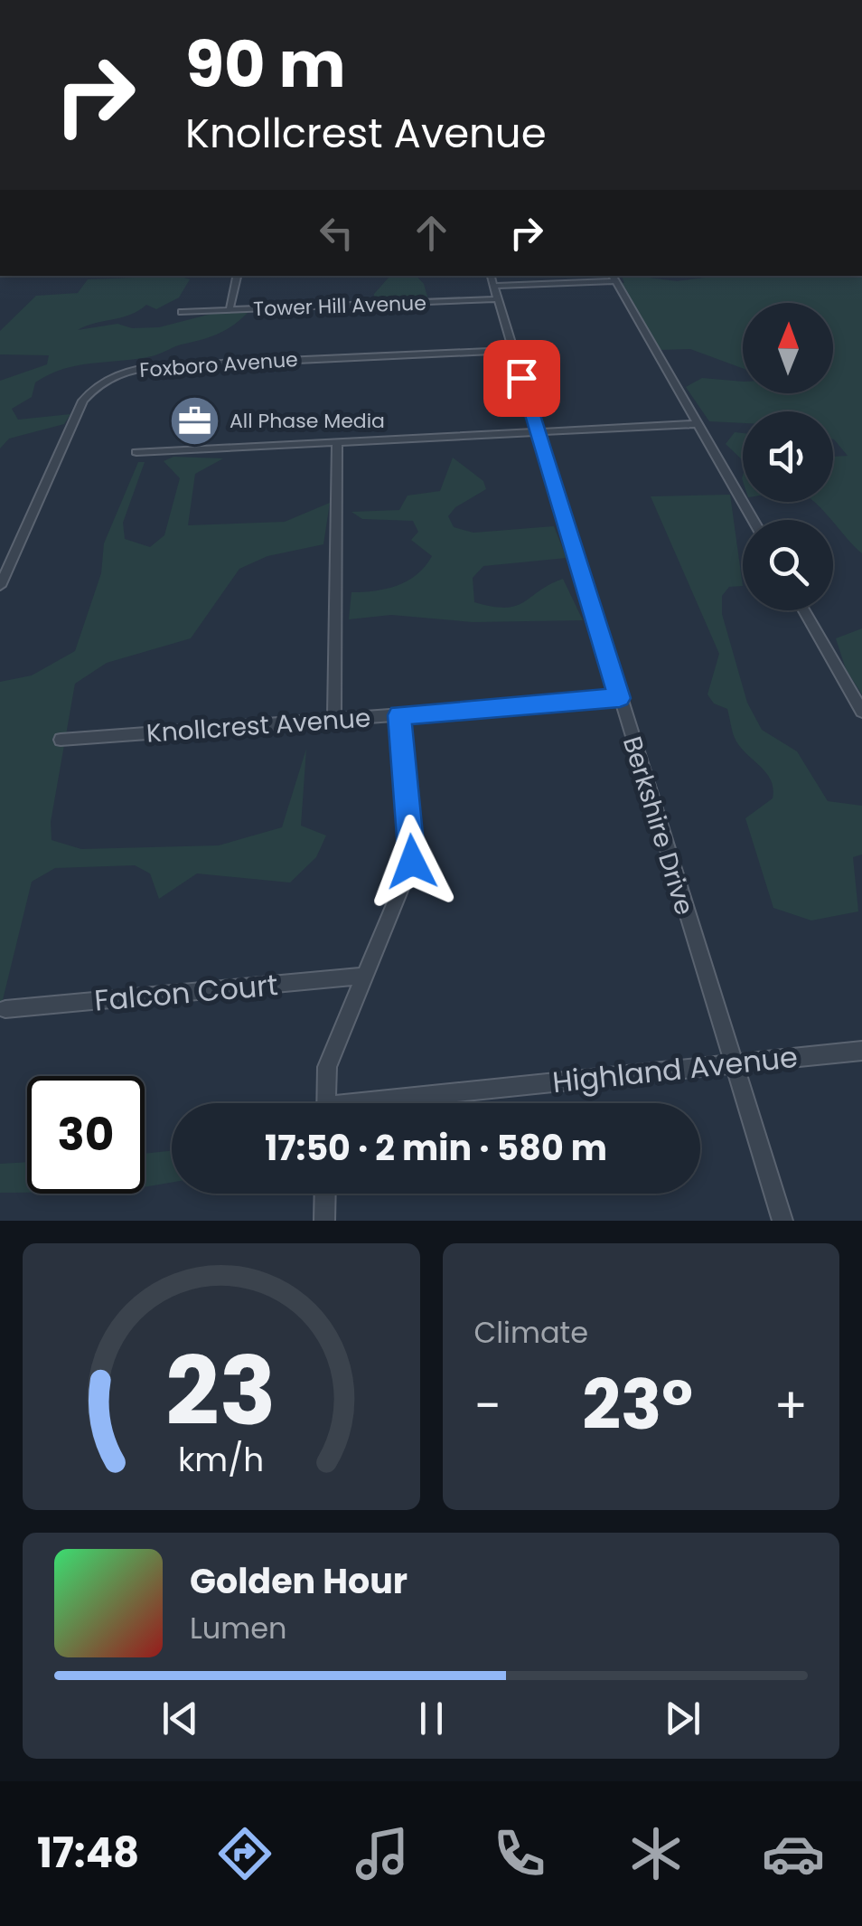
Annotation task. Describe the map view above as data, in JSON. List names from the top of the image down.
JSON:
{
  "streets": {
    "street": [
      "Tower Hill Avenue",
      "Foxboro Avenue",
      "Knollcrest Avenue",
      "Berkshire Drive",
      "Falcon Court",
      "Highland Avenue"
    ]
  },
  "crossings": [
    ["Tower Hill Avenue", "Berkshire Drive"],
    ["Foxboro Avenue", "Berkshire Drive"],
    ["Knollcrest Avenue", "Berkshire Drive"],
    ["Berkshire Drive", "Highland Avenue"]
  ],
  "places": {
    "office": ["All Phase Media"]
  },
  "north": "top",
  "page": {
    "turn": ["90 m", "Knollcrest Avenue"],
    "limit": "30",
    "trip": "17:50 · 2 min · 580 m",
    "tile": "Climate",
    "heat": ["−", "23°", "+"],
    "song": ["Golden Hour", "Lumen"],
    "tabs": "17:48",
    "gauge": ["23", "km/h"]
  }
}
